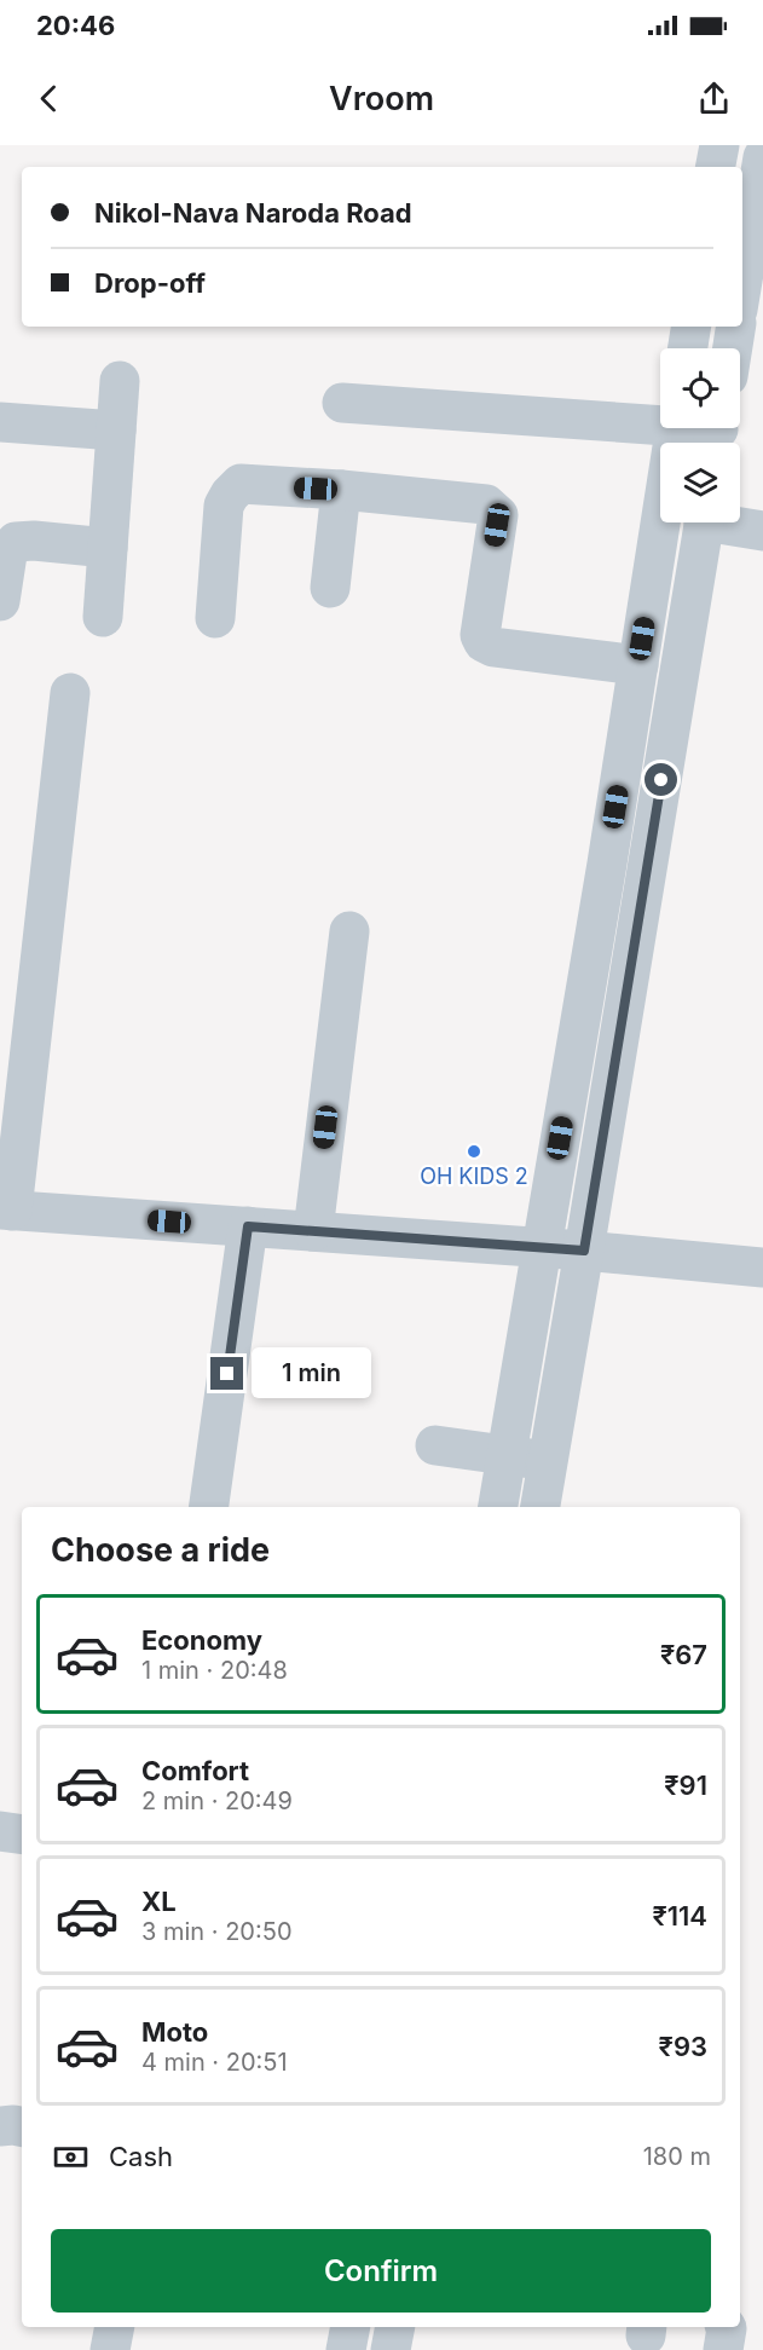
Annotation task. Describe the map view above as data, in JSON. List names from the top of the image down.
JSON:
{
  "places": ["OH KIDS 2"],
  "page": {
    "status": "20:46",
    "header": "Vroom",
    "banner": ["Nikol-Nava Naroda Road", "Drop-off"],
    "bubble": "1 min",
    "heading": "Choose a ride",
    "list": [
      {
        "name": "Economy",
        "note": "1 min · 20:48",
        "value": "₹67"
      },
      {
        "name": "Comfort",
        "note": "2 min · 20:49",
        "value": "₹91"
      },
      {
        "name": "XL",
        "note": "3 min · 20:50",
        "value": "₹114"
      },
      {
        "name": "Moto",
        "note": "4 min · 20:51",
        "value": "₹93"
      }
    ],
    "pay": ["Cash", "180 m"],
    "buttons": "Confirm"
  }
}
